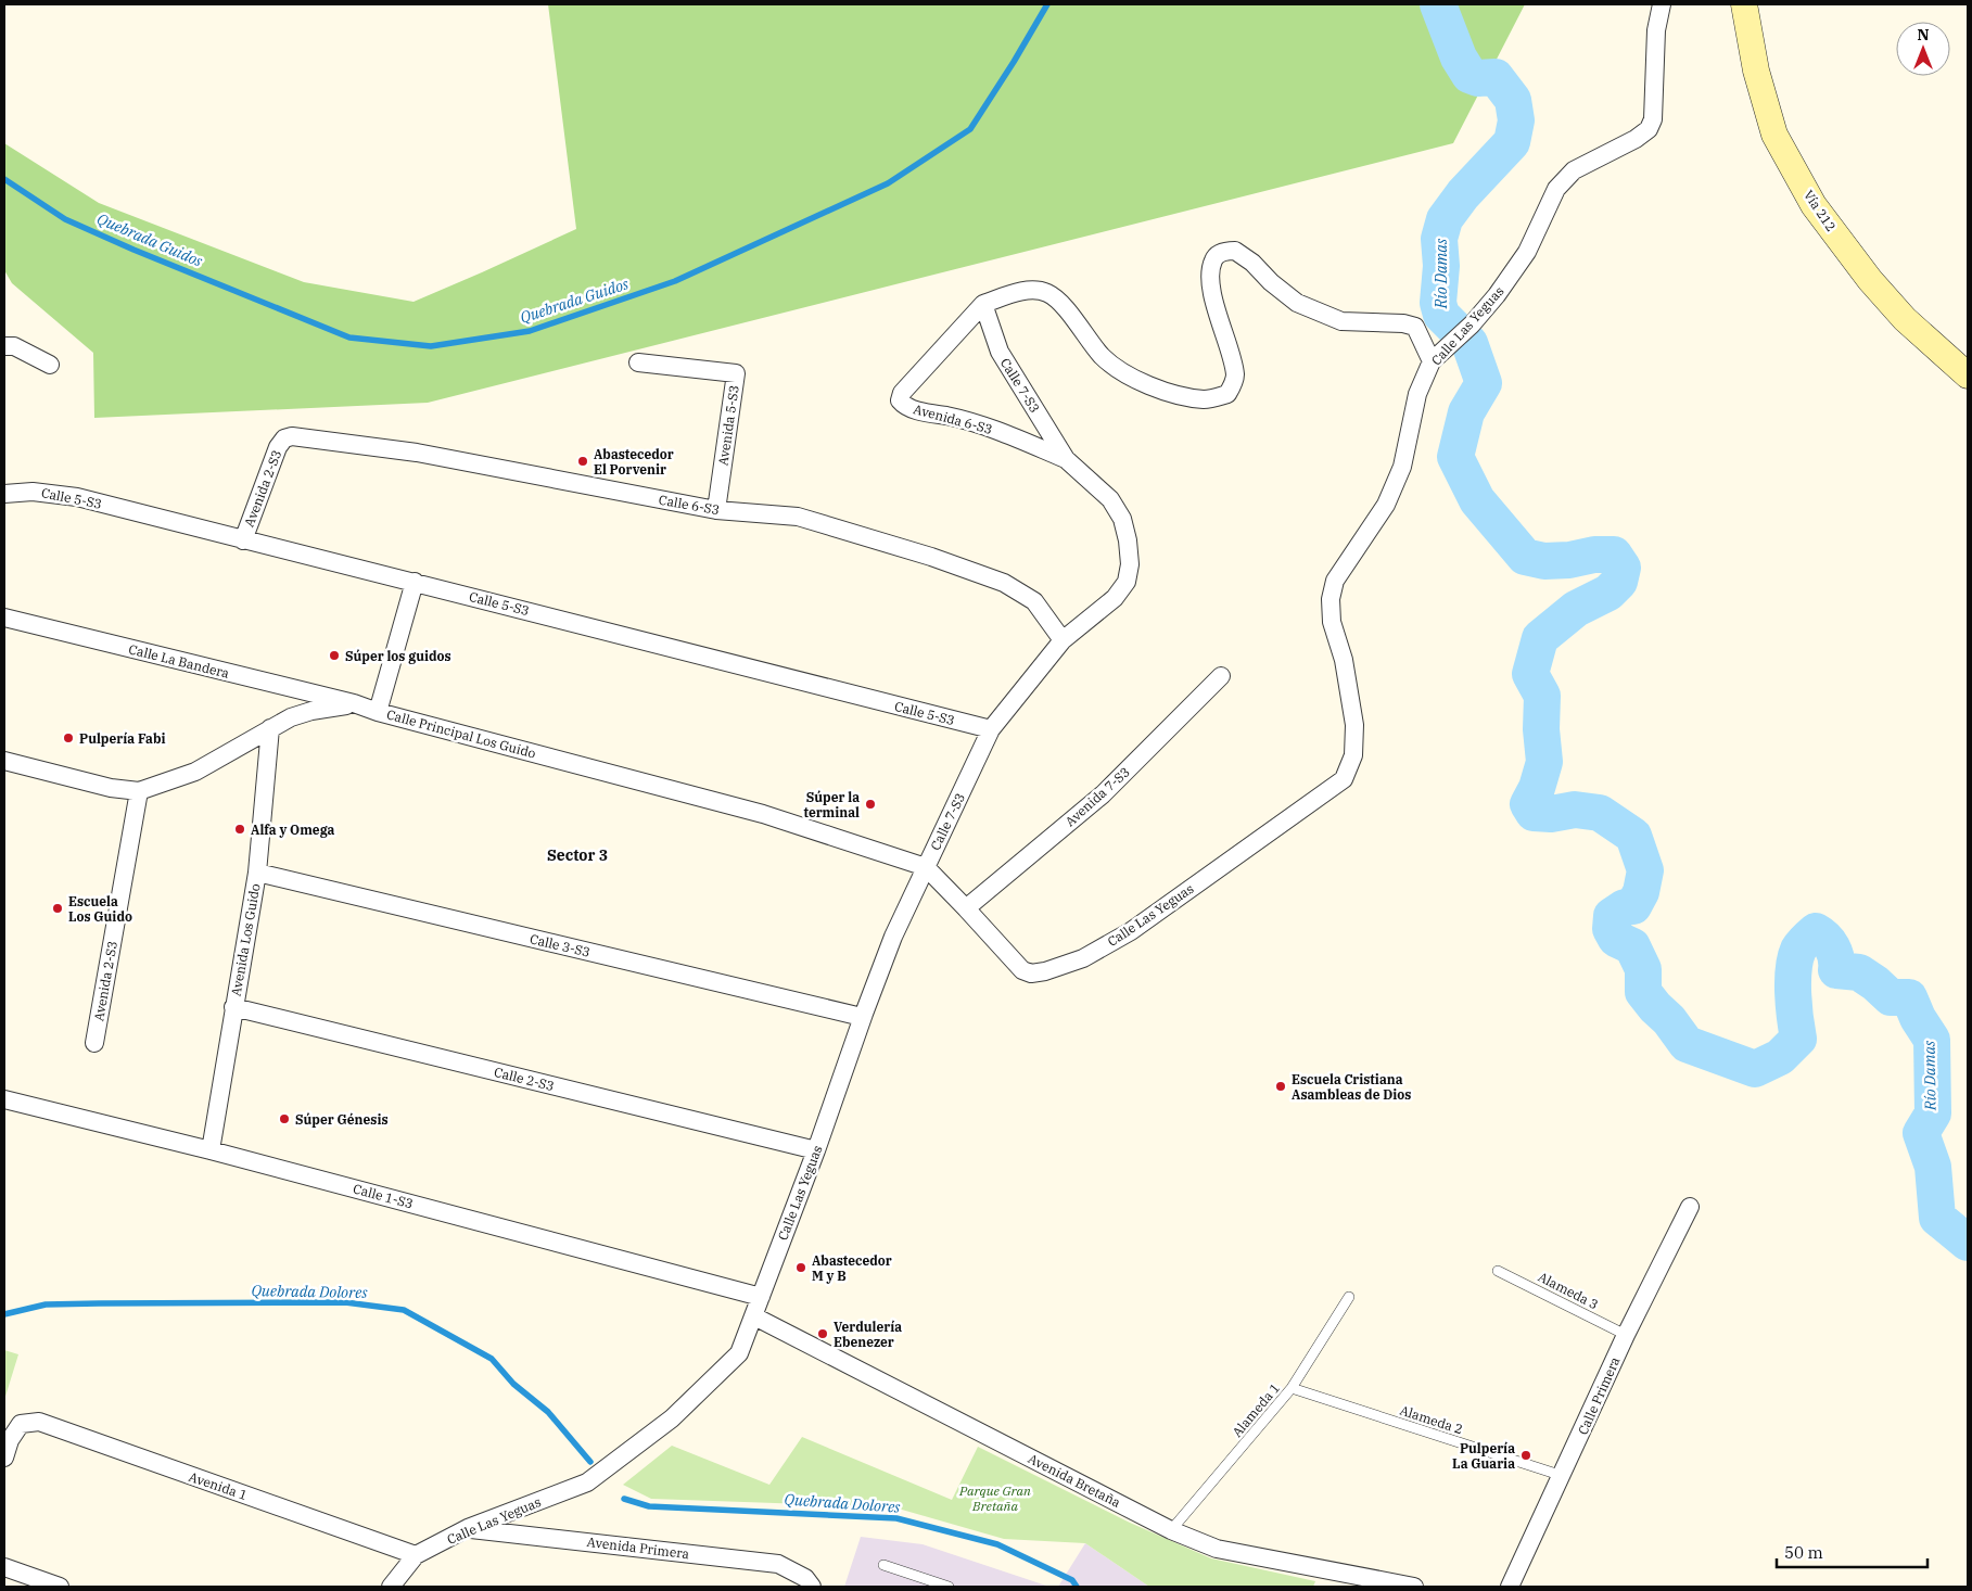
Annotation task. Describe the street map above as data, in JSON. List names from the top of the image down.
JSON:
{
  "streets": {
    "main road": ["Vía 212"],
    "street": [
      "Calle Las Yeguas",
      "Calle 7-S3",
      "Avenida 6-S3",
      "Avenida 5-S3",
      "Avenida 2-S3",
      "Calle 5-S3",
      "Calle 6-S3",
      "Calle La Bandera",
      "Calle Principal Los Guido",
      "Avenida 7-S3",
      "Avenida Los Guido",
      "Calle 3-S3",
      "Calle 2-S3",
      "Calle 1-S3",
      "Calle Primera",
      "Avenida Bretaña",
      "Avenida 1",
      "Avenida Primera"
    ],
    "lane": ["Alameda 3", "Alameda 1", "Alameda 2"]
  },
  "crossings": [
    ["Calle Las Yeguas", "Calle 7-S3"],
    ["Calle Las Yeguas", "Calle Principal Los Guido"],
    ["Calle Las Yeguas", "Avenida 7-S3"],
    ["Calle Las Yeguas", "Calle 3-S3"],
    ["Calle Las Yeguas", "Calle 2-S3"],
    ["Calle Las Yeguas", "Calle 1-S3"],
    ["Calle Las Yeguas", "Avenida Bretaña"],
    ["Calle Las Yeguas", "Avenida 1"],
    ["Calle Las Yeguas", "Avenida Primera"],
    ["Calle 7-S3", "Avenida 6-S3"],
    ["Calle 7-S3", "Calle 5-S3"],
    ["Calle 7-S3", "Calle 6-S3"],
    ["Calle 7-S3", "Calle Principal Los Guido"],
    ["Avenida 5-S3", "Calle 6-S3"],
    ["Avenida 2-S3", "Calle 5-S3"],
    ["Avenida 2-S3", "Calle 6-S3"],
    ["Calle La Bandera", "Calle Principal Los Guido"],
    ["Avenida Los Guido", "Calle 3-S3"],
    ["Avenida Los Guido", "Calle 2-S3"],
    ["Avenida Los Guido", "Calle 1-S3"],
    ["Alameda 3", "Calle Primera"],
    ["Calle Primera", "Alameda 2"],
    ["Alameda 1", "Alameda 2"],
    ["Alameda 1", "Avenida Bretaña"]
  ],
  "districts": ["Sector 3"],
  "water": ["Quebrada Guidos", "Río Damas", "Quebrada Dolores"],
  "parks": ["Parque Gran Bretaña"],
  "places": [
    "Abastecedor El Porvenir",
    "Súper los guidos",
    "Pulpería Fabi",
    "Súper la terminal",
    "Alfa y Omega",
    "Escuela Los Guido",
    "Escuela Cristiana Asambleas de Dios",
    "Súper Génesis",
    "Abastecedor M y B",
    "Verdulería Ebenezer",
    "Pulpería La Guaria"
  ],
  "scale_bar": "50 m",
  "north": "top"
}
